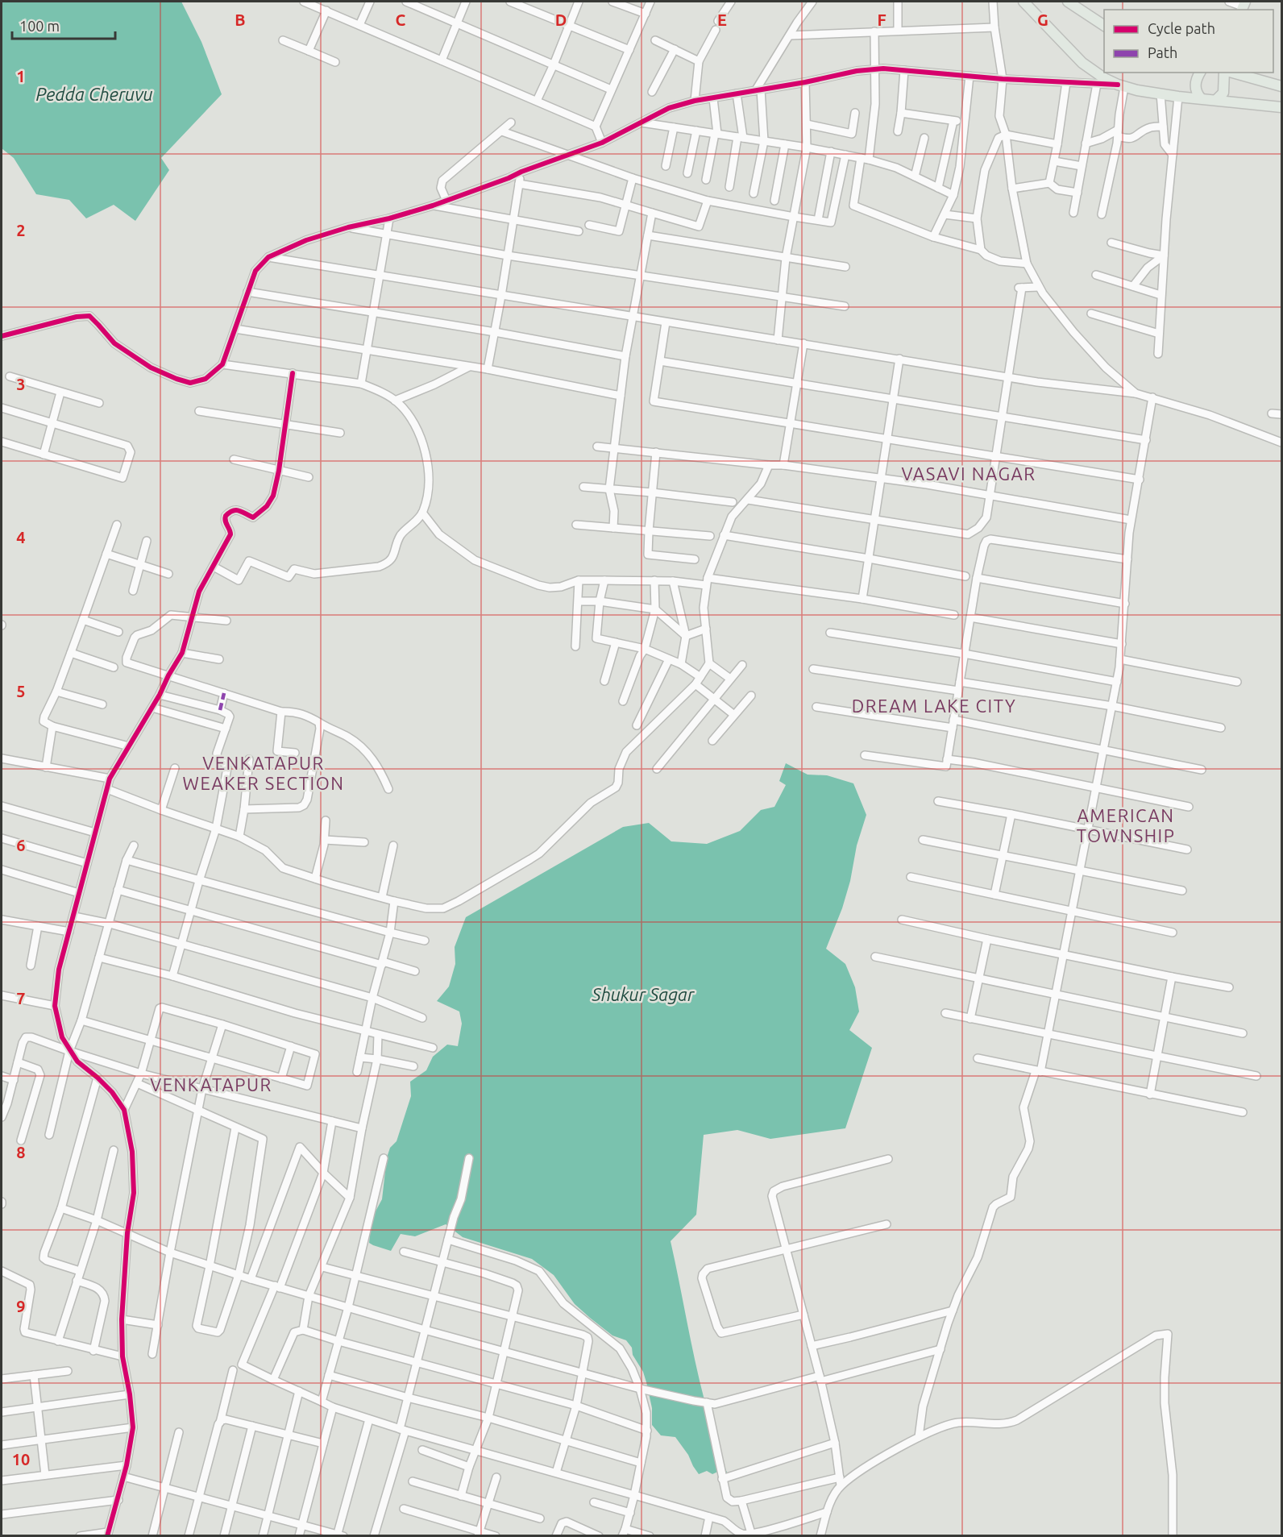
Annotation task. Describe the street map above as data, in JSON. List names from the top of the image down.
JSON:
{
  "districts": [
    "VASAVI NAGAR",
    "DREAM LAKE CITY",
    "VENKATAPUR WEAKER SECTION",
    "AMERICAN TOWNSHIP",
    "VENKATAPUR"
  ],
  "water": ["Pedda Cheruvu", "Shukur Sagar"],
  "legend": ["Cycle path", "Path"],
  "scale_bar": "100 m",
  "grid": {
    "columns": [
      "B",
      "C",
      "D",
      "E",
      "F",
      "G"
    ],
    "rows": [
      "1",
      "2",
      "3",
      "4",
      "5",
      "6",
      "7",
      "8",
      "9",
      "10"
    ]
  }
}
